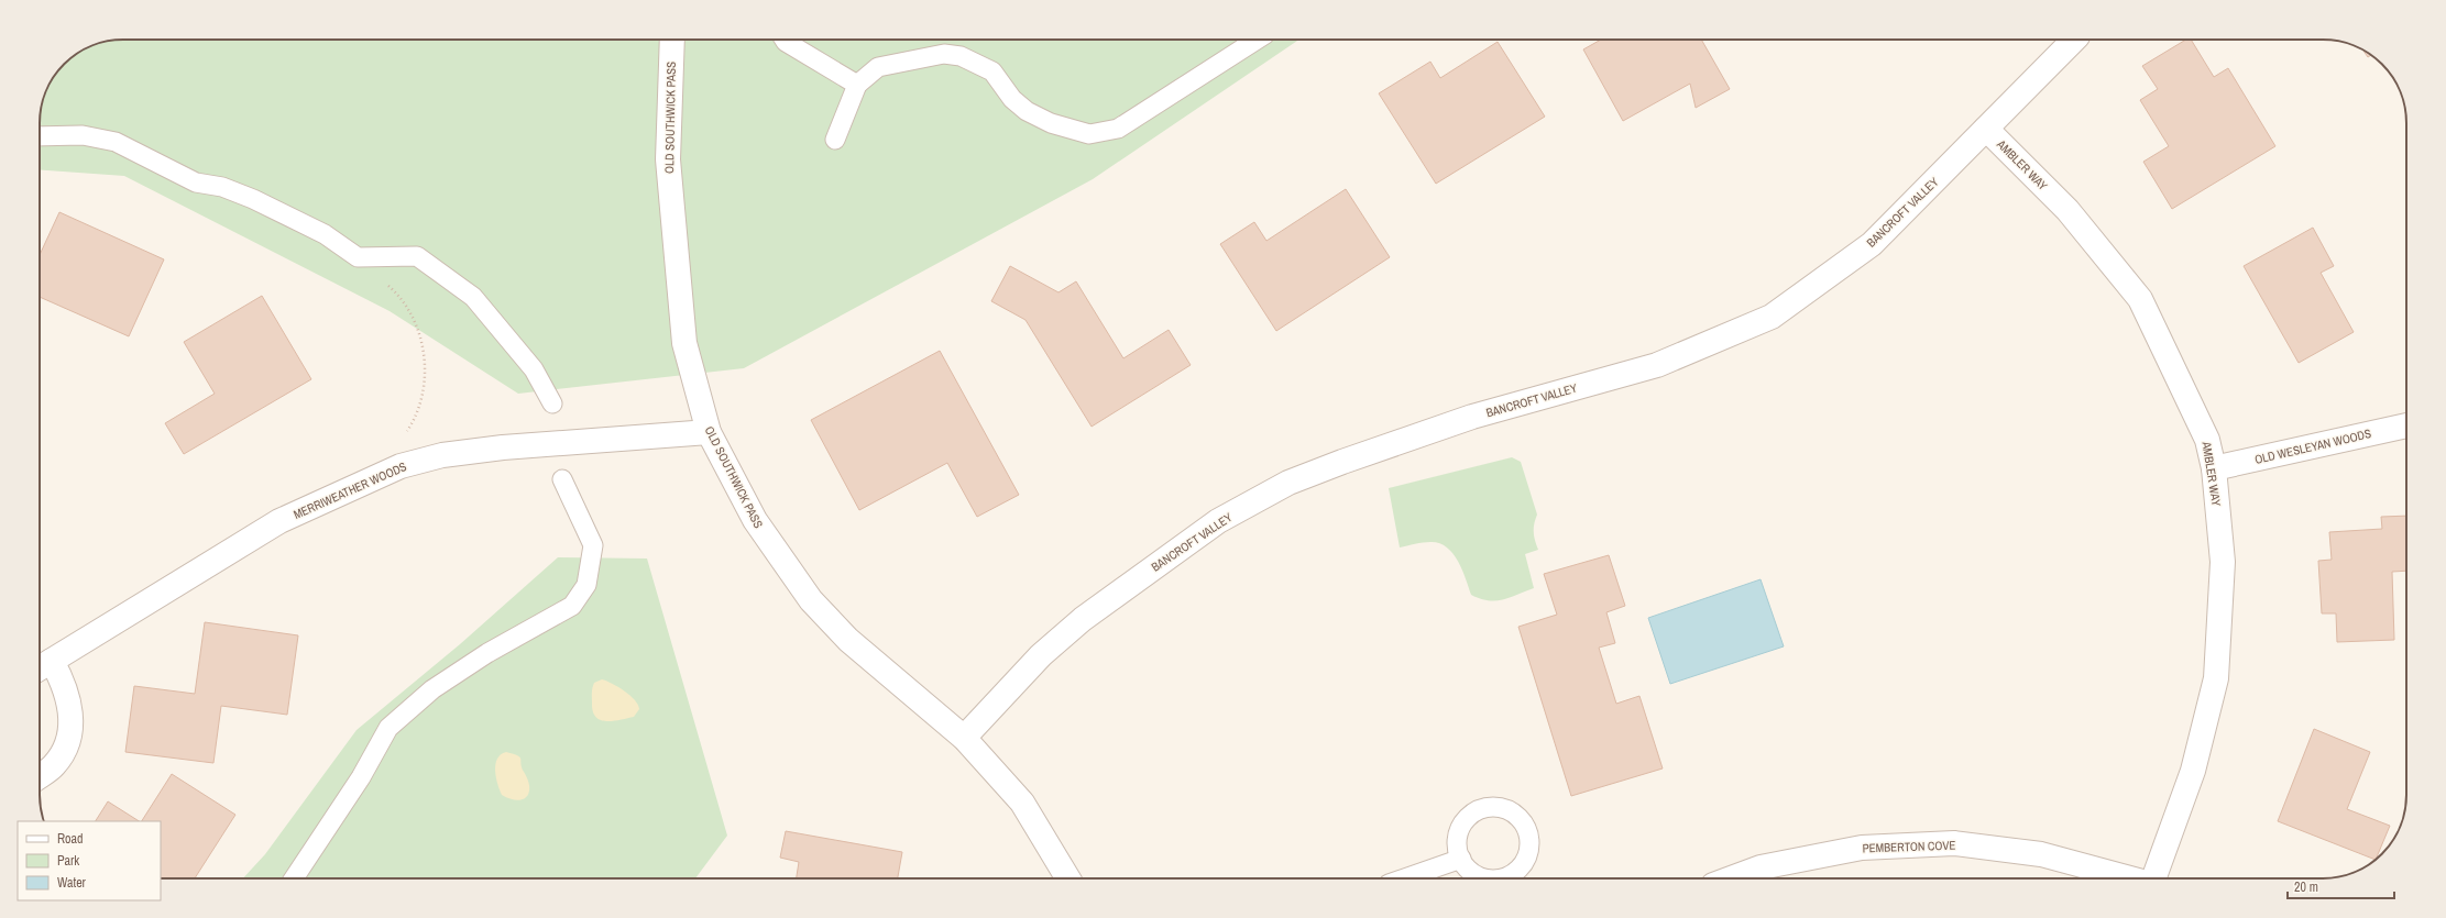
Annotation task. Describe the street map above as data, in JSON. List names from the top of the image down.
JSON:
{
  "streets": {
    "street": [
      "OLD SOUTHWICK PASS",
      "AMBLER WAY",
      "BANCROFT VALLEY",
      "OLD WESLEYAN WOODS",
      "MERRIWEATHER WOODS",
      "PEMBERTON COVE"
    ]
  },
  "crossings": [
    ["OLD SOUTHWICK PASS", "BANCROFT VALLEY"],
    ["OLD SOUTHWICK PASS", "MERRIWEATHER WOODS"],
    ["AMBLER WAY", "BANCROFT VALLEY"],
    ["AMBLER WAY", "OLD WESLEYAN WOODS"]
  ],
  "legend": ["Road", "Park", "Water"],
  "scale_bar": "20 m"
}
